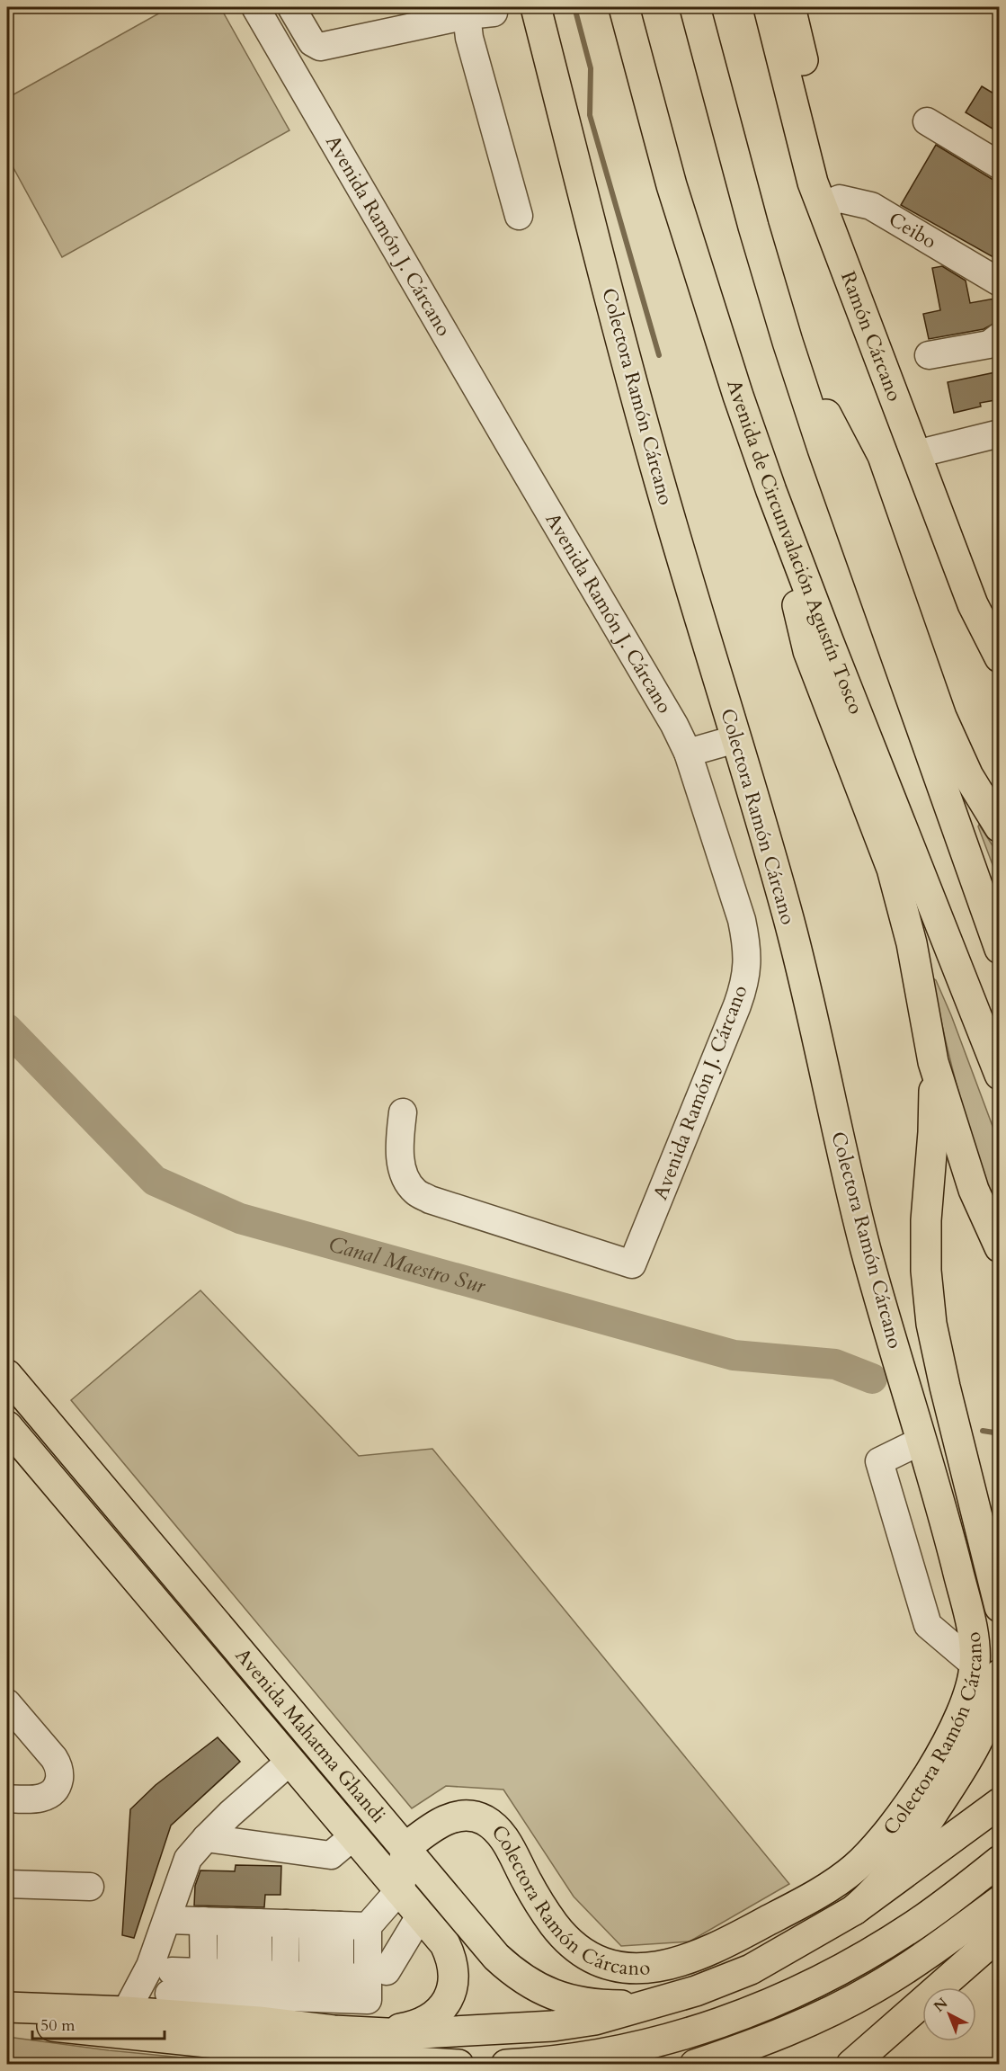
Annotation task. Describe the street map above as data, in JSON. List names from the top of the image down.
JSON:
{
  "streets": {
    "main road": [
      "Ramón Cárcano",
      "Colectora Ramón Cárcano",
      "Avenida de Circunvalación Agustín Tosco",
      "Avenida Mahatma Ghandi"
    ],
    "street": ["Ceibo", "Avenida Ramón J. Cárcano"]
  },
  "crossings": [
    ["Ceibo", "Ramón Cárcano"],
    ["Colectora Ramón Cárcano", "Avenida Mahatma Ghandi"]
  ],
  "water": ["Canal Maestro Sur"],
  "scale_bar": "50 m",
  "north": "top left"
}
